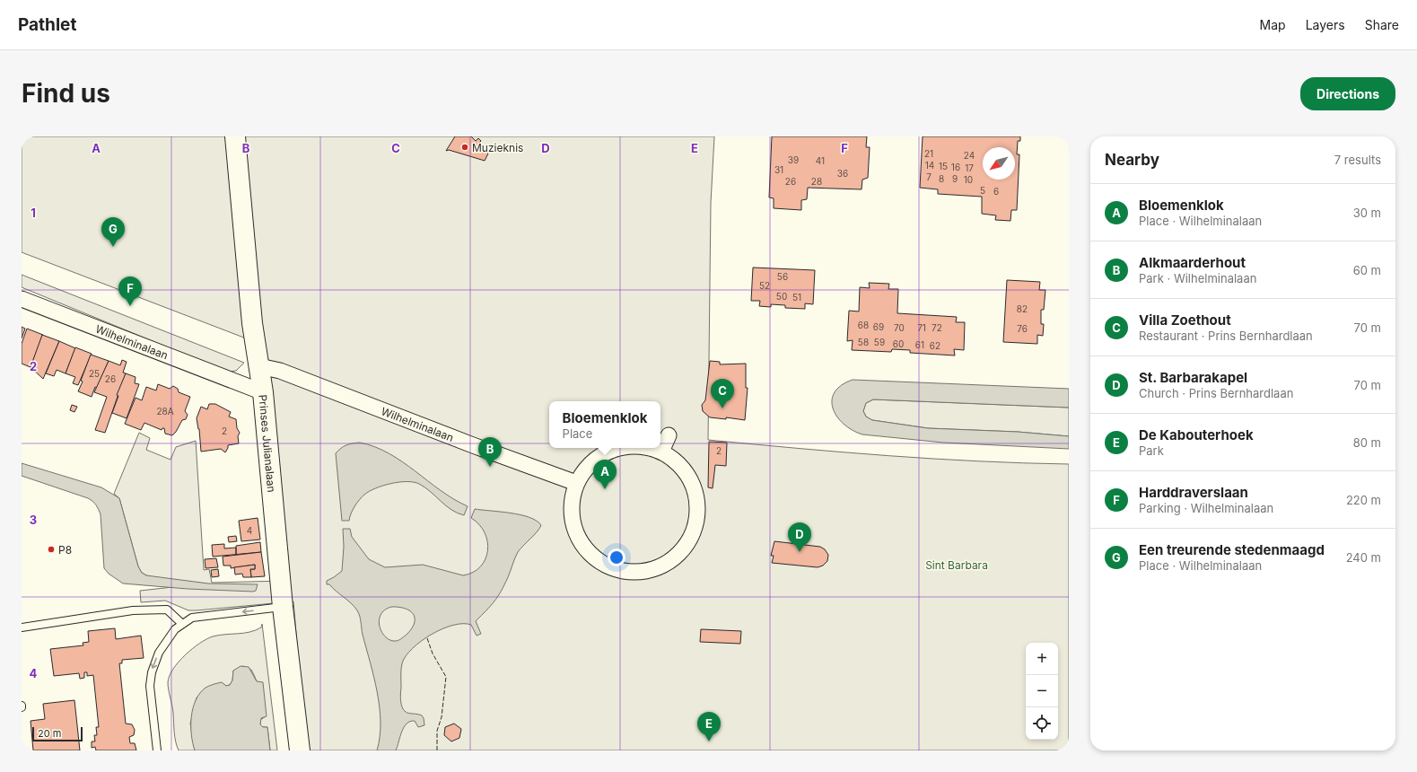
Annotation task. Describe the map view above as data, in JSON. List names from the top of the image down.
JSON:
{
  "streets": {
    "street": ["Wilhelminalaan", "Prinses Julianalaan"]
  },
  "crossings": [
    ["Wilhelminalaan", "Prinses Julianalaan"]
  ],
  "parks": ["Sint Barbara"],
  "places": ["Muzieknis", "P8"],
  "house_numbers": [
    "21",
    "24",
    "39",
    "41",
    "14",
    "15",
    "16",
    "17",
    "31",
    "36",
    "7",
    "8",
    "9",
    "10",
    "26",
    "28",
    "5",
    "6",
    "56",
    "52",
    "50",
    "51",
    "82",
    "68",
    "69",
    "70",
    "71",
    "72",
    "76",
    "58",
    "59",
    "60",
    "61",
    "62",
    "25",
    "26",
    "28A",
    "2",
    "2",
    "4"
  ],
  "scale_bar": "20 m",
  "north": "bottom left",
  "page": {
    "header": "Pathlet",
    "nav": ["Map", "Layers", "Share"],
    "buttons": "Directions",
    "title": "Find us",
    "heading": ["Nearby", "7 results"],
    "list": [
      {
        "mark": "A",
        "name": "Bloemenklok",
        "note": "Place · Wilhelminalaan",
        "value": "30 m"
      },
      {
        "mark": "B",
        "name": "Alkmaarderhout",
        "note": "Park · Wilhelminalaan",
        "value": "60 m"
      },
      {
        "mark": "C",
        "name": "Villa Zoethout",
        "note": "Restaurant · Prins Bernhardlaan",
        "value": "70 m"
      },
      {
        "mark": "D",
        "name": "St. Barbarakapel",
        "note": "Church · Prins Bernhardlaan",
        "value": "70 m"
      },
      {
        "mark": "E",
        "name": "De Kabouterhoek",
        "note": "Park",
        "value": "80 m"
      },
      {
        "mark": "F",
        "name": "Harddraverslaan",
        "note": "Parking · Wilhelminalaan",
        "value": "220 m"
      },
      {
        "mark": "G",
        "name": "Een treurende stedenmaagd",
        "note": "Place · Wilhelminalaan",
        "value": "240 m"
      }
    ],
    "pins": [
      "G",
      "F",
      "C",
      "B",
      "A",
      "D",
      "E"
    ],
    "popup": ["Bloemenklok", "Place"],
    "map_buttons": ["+", "−"],
    "scale": "20 m"
  },
  "grid": {
    "columns": [
      "A",
      "B",
      "C",
      "D",
      "E",
      "F"
    ],
    "rows": [
      "1",
      "2",
      "3",
      "4"
    ]
  }
}
